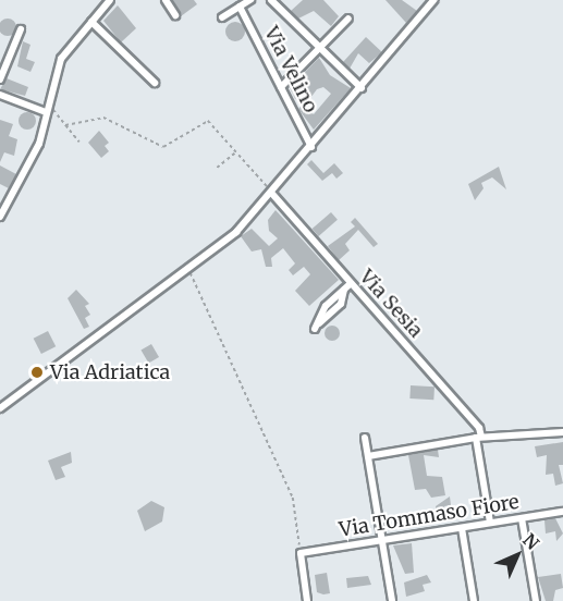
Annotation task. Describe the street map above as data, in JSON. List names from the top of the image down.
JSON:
{
  "streets": {
    "street": ["Via Velino", "Via Sesia", "Via Tommaso Fiore"]
  },
  "places": ["Via Adriatica"],
  "north": "top right"
}
